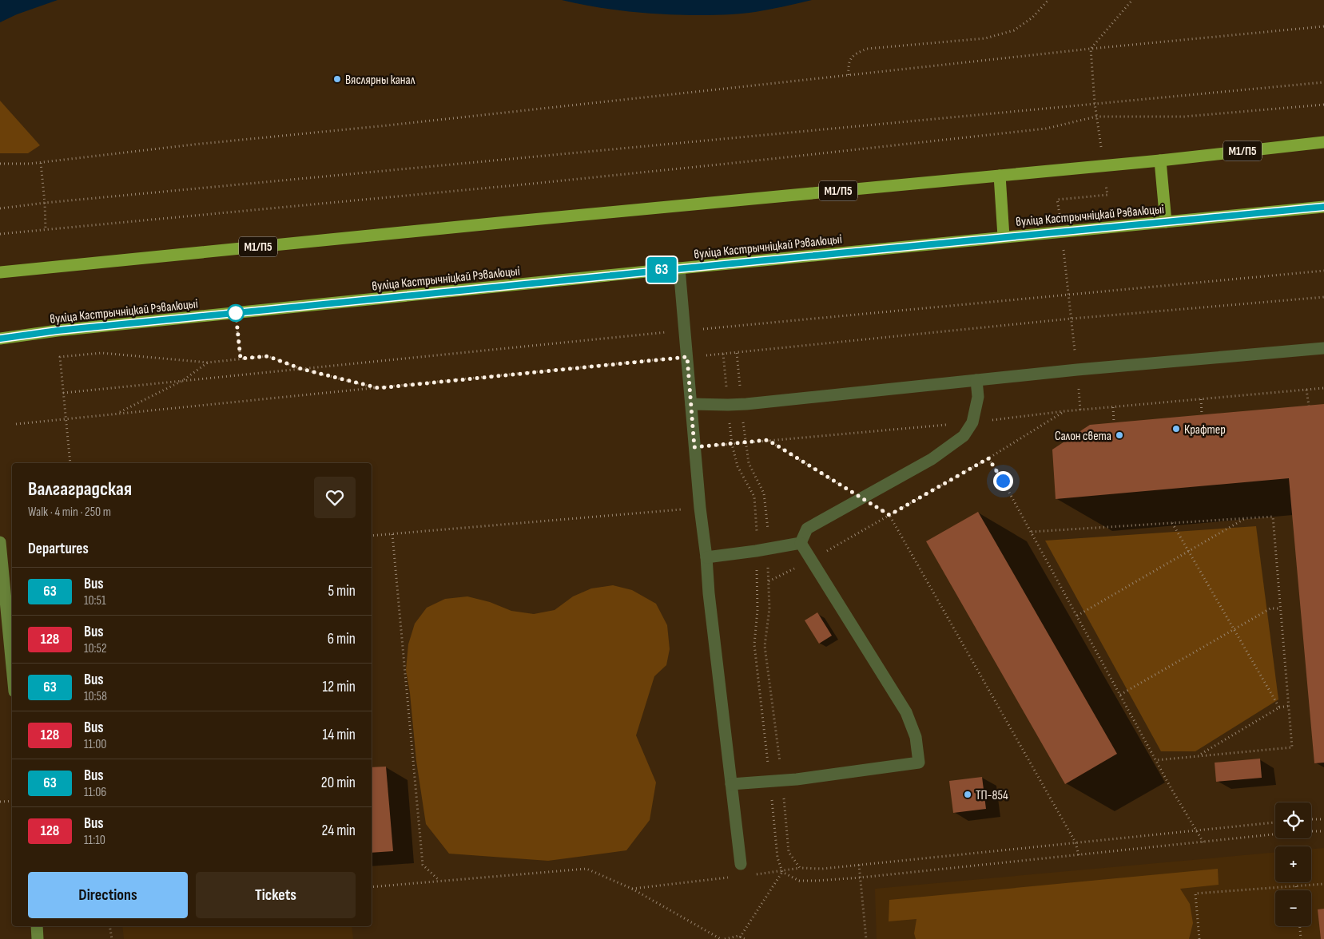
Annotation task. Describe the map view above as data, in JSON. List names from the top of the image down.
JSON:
{
  "streets": {
    "highway": ["М1/П5", "вуліца Кастрычніцкай Рэвалюцыі"]
  },
  "places": [
    "Вяслярны канал",
    "Крафтер",
    "Салон света",
    "ТП-854"
  ],
  "lines": ["bus line 63"],
  "page": {
    "on_map": "63",
    "heading": [
      ["Валгаградская", "Walk · 4 min · 250 m"],
      "Departures"
    ],
    "list": [
      {
        "mark": "63",
        "name": "Bus",
        "note": "10:51",
        "value": "5 min"
      },
      {
        "mark": "128",
        "name": "Bus",
        "note": "10:52",
        "value": "6 min"
      },
      {
        "mark": "63",
        "name": "Bus",
        "note": "10:58",
        "value": "12 min"
      },
      {
        "mark": "128",
        "name": "Bus",
        "note": "11:00",
        "value": "14 min"
      },
      {
        "mark": "63",
        "name": "Bus",
        "note": "11:06",
        "value": "20 min"
      },
      {
        "mark": "128",
        "name": "Bus",
        "note": "11:10",
        "value": "24 min"
      }
    ],
    "map_buttons": ["+", "−"],
    "buttons": ["Directions", "Tickets"]
  }
}
